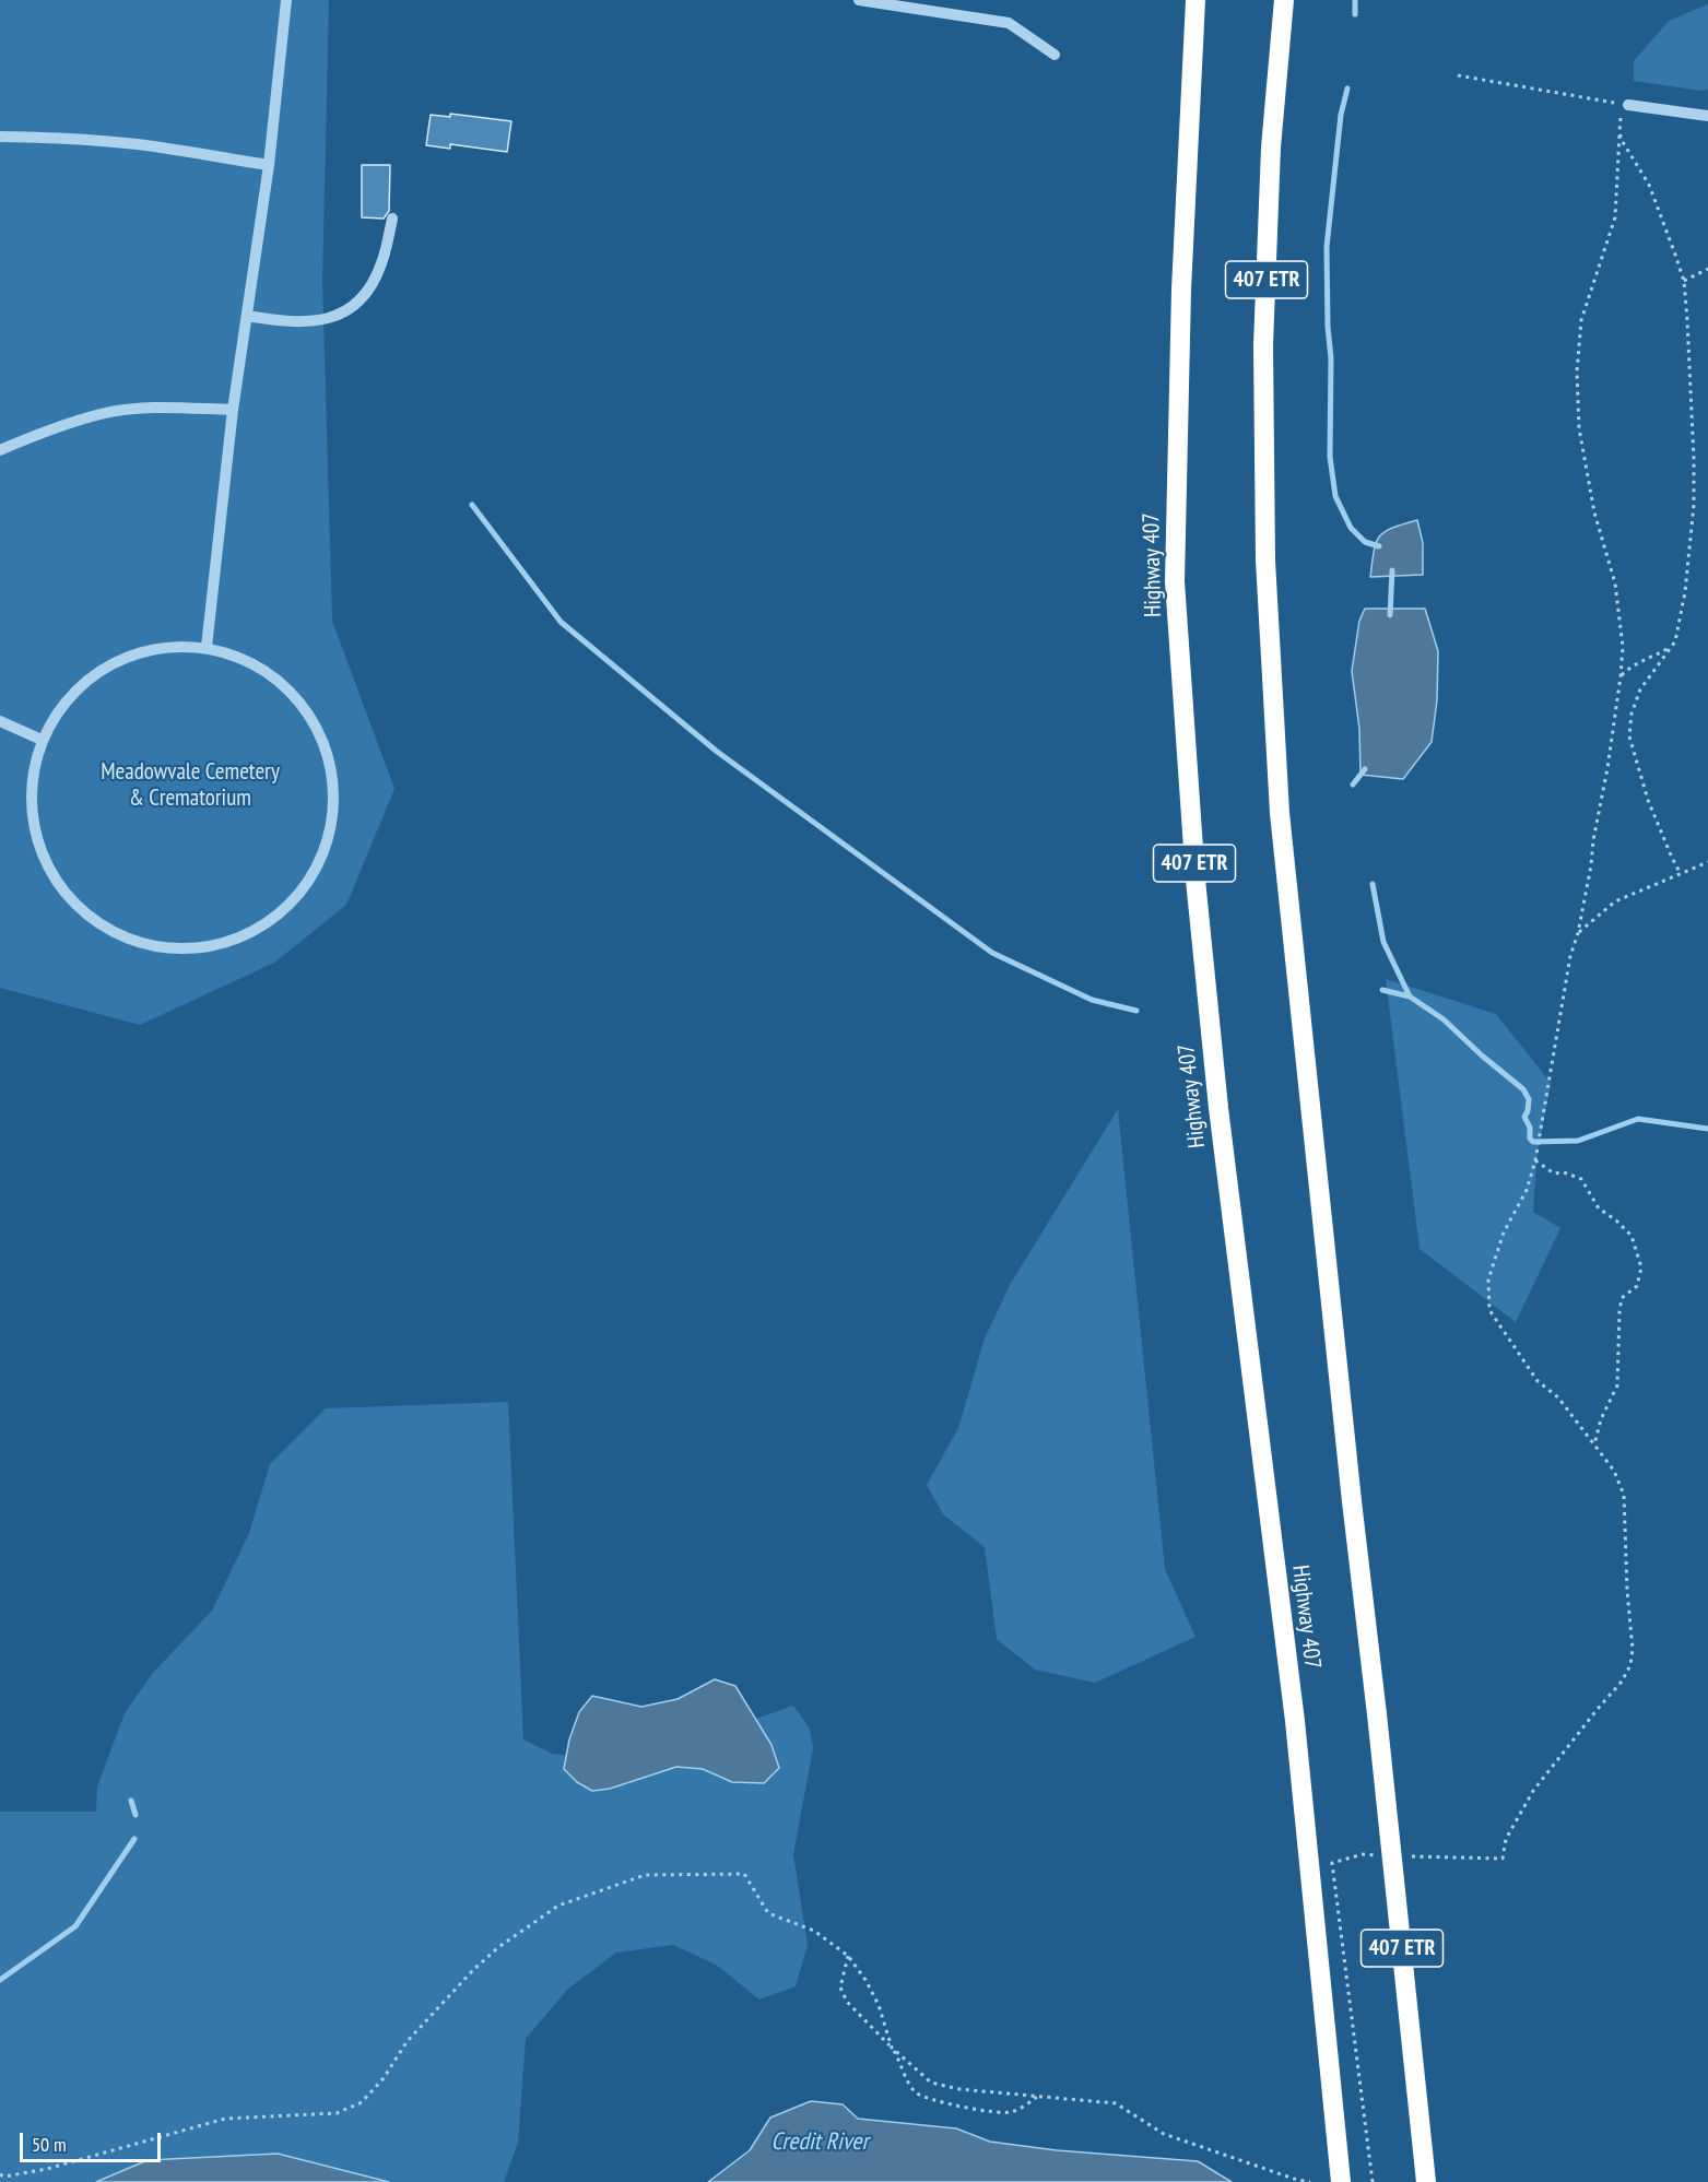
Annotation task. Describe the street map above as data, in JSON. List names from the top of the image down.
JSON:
{
  "streets": {
    "highway": ["407 ETR", "Highway 407"]
  },
  "water": ["Credit River"],
  "parks": ["Meadowvale Cemetery & Crematorium"],
  "scale_bar": "50 m"
}
